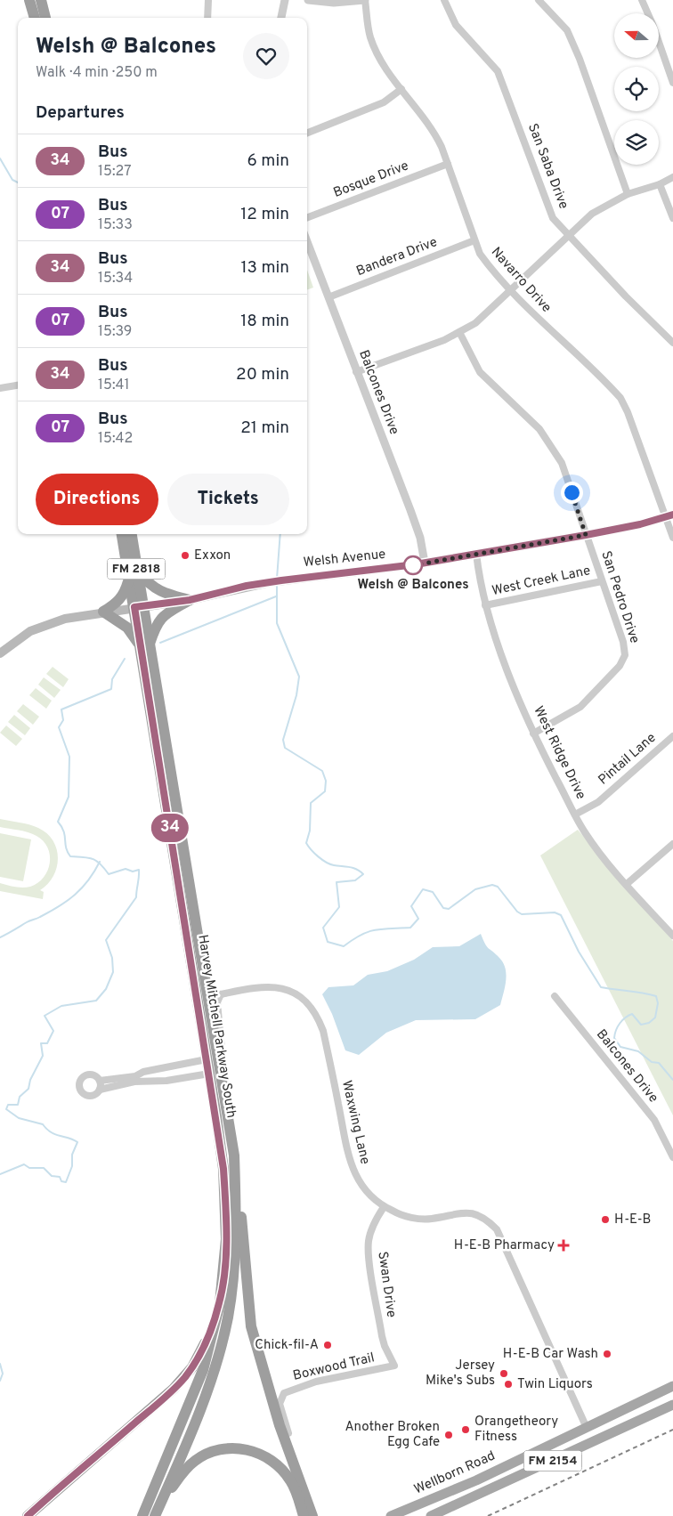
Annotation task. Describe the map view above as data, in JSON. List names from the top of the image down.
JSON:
{
  "streets": {
    "highway": ["FM 2818", "Harvey Mitchell Parkway South"],
    "main road": ["Welsh Avenue", "FM 2154", "Wellborn Road"],
    "street": [
      "San Saba Drive",
      "Bosque Drive",
      "Bandera Drive",
      "Navarro Drive",
      "Balcones Drive",
      "West Creek Lane",
      "San Pedro Drive",
      "West Ridge Drive",
      "Pintail Lane",
      "Waxwing Lane",
      "Swan Drive",
      "Boxwood Trail"
    ]
  },
  "crossings": [
    ["Bosque Drive", "Navarro Drive"],
    ["Bandera Drive", "Navarro Drive"],
    ["Bandera Drive", "Balcones Drive"],
    ["Navarro Drive", "Welsh Avenue"],
    ["Balcones Drive", "Welsh Avenue"],
    ["Welsh Avenue", "San Pedro Drive"],
    ["Welsh Avenue", "West Ridge Drive"],
    ["Welsh Avenue", "Harvey Mitchell Parkway South"],
    ["West Creek Lane", "San Pedro Drive"],
    ["West Creek Lane", "West Ridge Drive"],
    ["San Pedro Drive", "West Ridge Drive"],
    ["West Ridge Drive", "Pintail Lane"],
    ["Waxwing Lane", "Swan Drive"],
    ["Waxwing Lane", "Wellborn Road"],
    ["Swan Drive", "Boxwood Trail"]
  ],
  "places": {
    "other": [
      "Exxon",
      "Welsh @ Balcones",
      "H-E-B",
      "Chick-fil-A",
      "H-E-B Car Wash",
      "Jersey Mike's Subs",
      "Twin Liquors",
      "Orangetheory Fitness",
      "Another Broken Egg Cafe"
    ],
    "health": ["H-E-B Pharmacy"]
  },
  "lines": ["bus line 34"],
  "north": "left",
  "page": {
    "on_map": "34",
    "heading": [
      ["Welsh @ Balcones", "Walk · 4 min · 250 m"],
      "Departures"
    ],
    "list": [
      {
        "mark": "34",
        "name": "Bus",
        "note": "15:27",
        "value": "6 min"
      },
      {
        "mark": "07",
        "name": "Bus",
        "note": "15:33",
        "value": "12 min"
      },
      {
        "mark": "34",
        "name": "Bus",
        "note": "15:34",
        "value": "13 min"
      },
      {
        "mark": "07",
        "name": "Bus",
        "note": "15:39",
        "value": "18 min"
      },
      {
        "mark": "34",
        "name": "Bus",
        "note": "15:41",
        "value": "20 min"
      },
      {
        "mark": "07",
        "name": "Bus",
        "note": "15:42",
        "value": "21 min"
      }
    ],
    "buttons": ["Directions", "Tickets"]
  }
}
